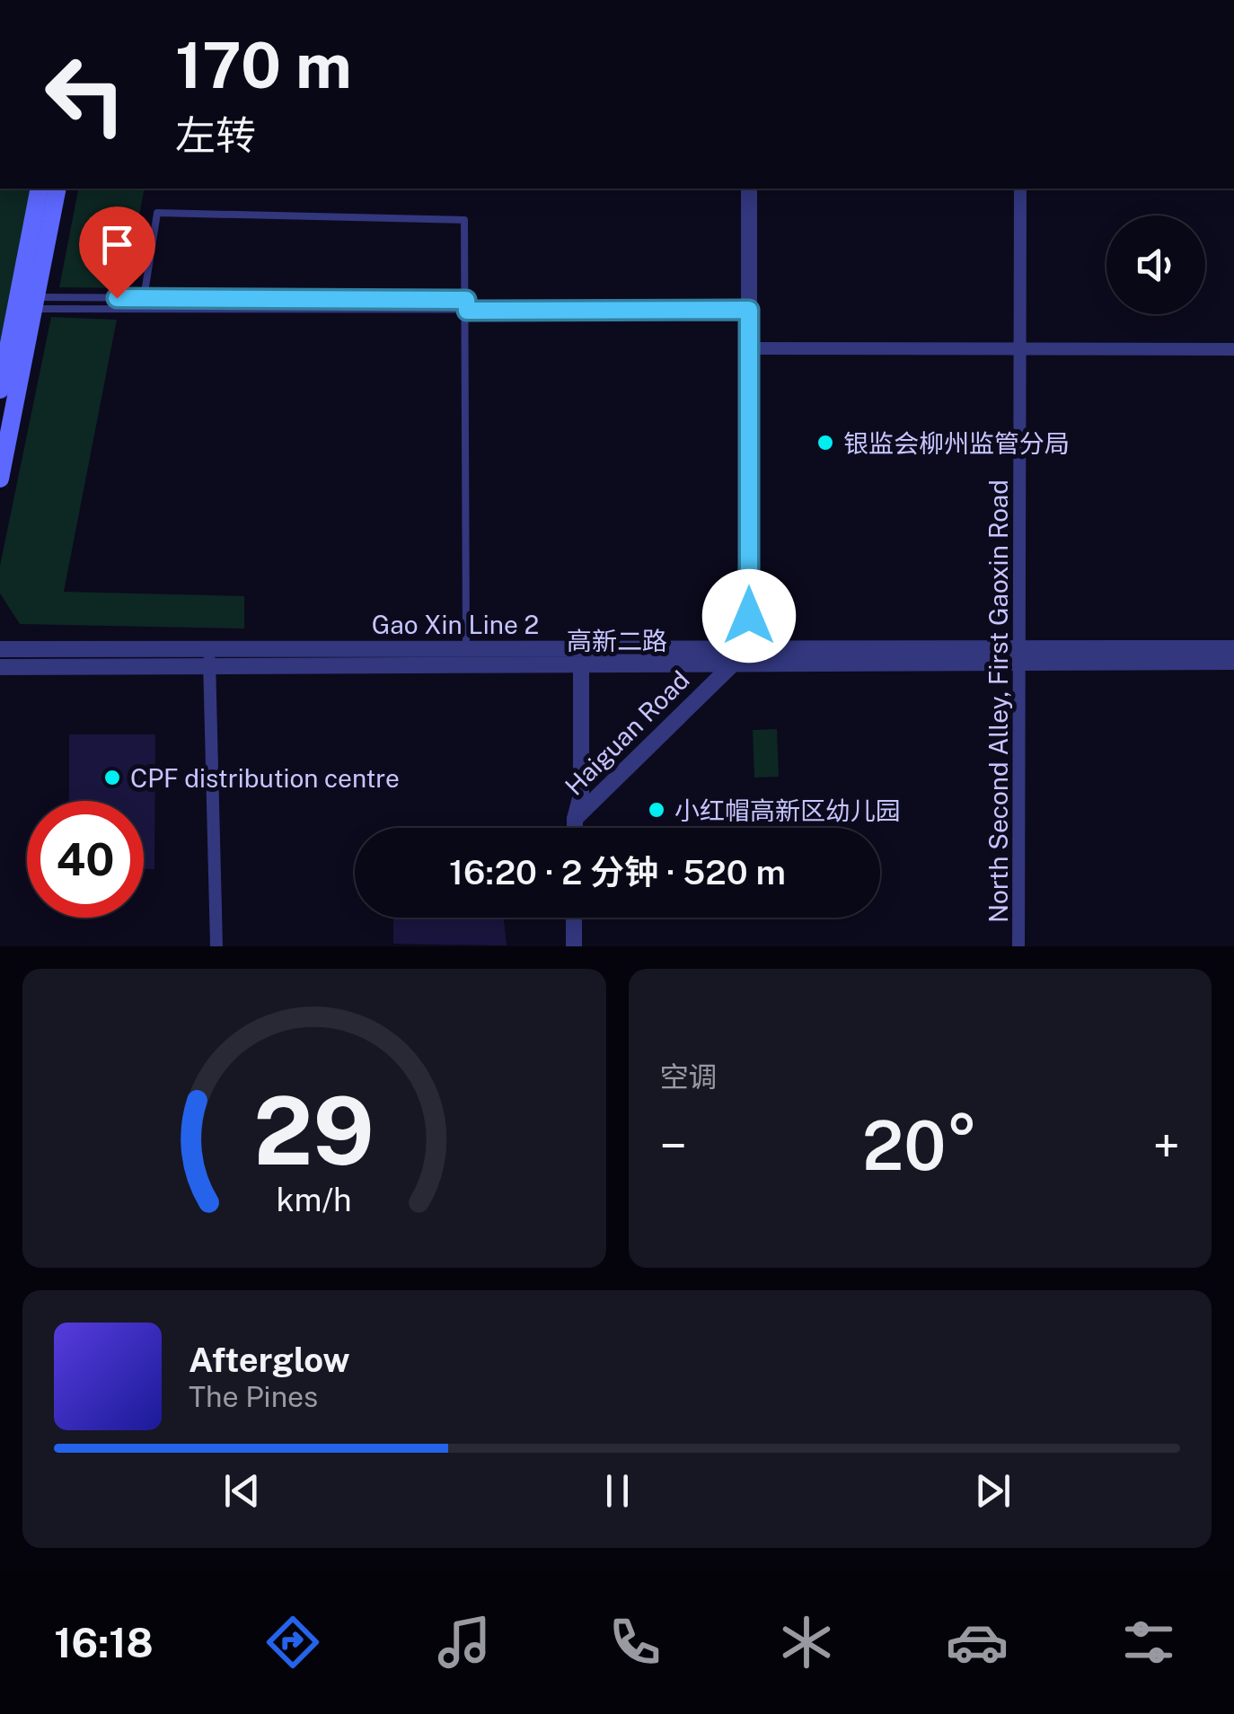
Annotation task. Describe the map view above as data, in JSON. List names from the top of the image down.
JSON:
{
  "streets": {
    "street": [
      "Gao Xin Line 2",
      "高新二路",
      "North Second Alley, First Gaoxin Road",
      "Haiguan Road"
    ]
  },
  "crossings": [
    ["Gao Xin Line 2", "高新二路"],
    ["Gao Xin Line 2", "North Second Alley, First Gaoxin Road"],
    ["Gao Xin Line 2", "Haiguan Road"],
    ["高新二路", "North Second Alley, First Gaoxin Road"],
    ["高新二路", "Haiguan Road"]
  ],
  "places": ["银监会柳州监管分局", "CPF distribution centre", "小红帽高新区幼儿园"],
  "page": {
    "turn": ["170 m", "左转"],
    "limit": "40",
    "trip": "16:20 · 2 分钟 · 520 m",
    "tile": "空调",
    "heat": ["−", "20°", "+"],
    "song": ["Afterglow", "The Pines"],
    "tabs": "16:18",
    "gauge": ["29", "km/h"]
  }
}
